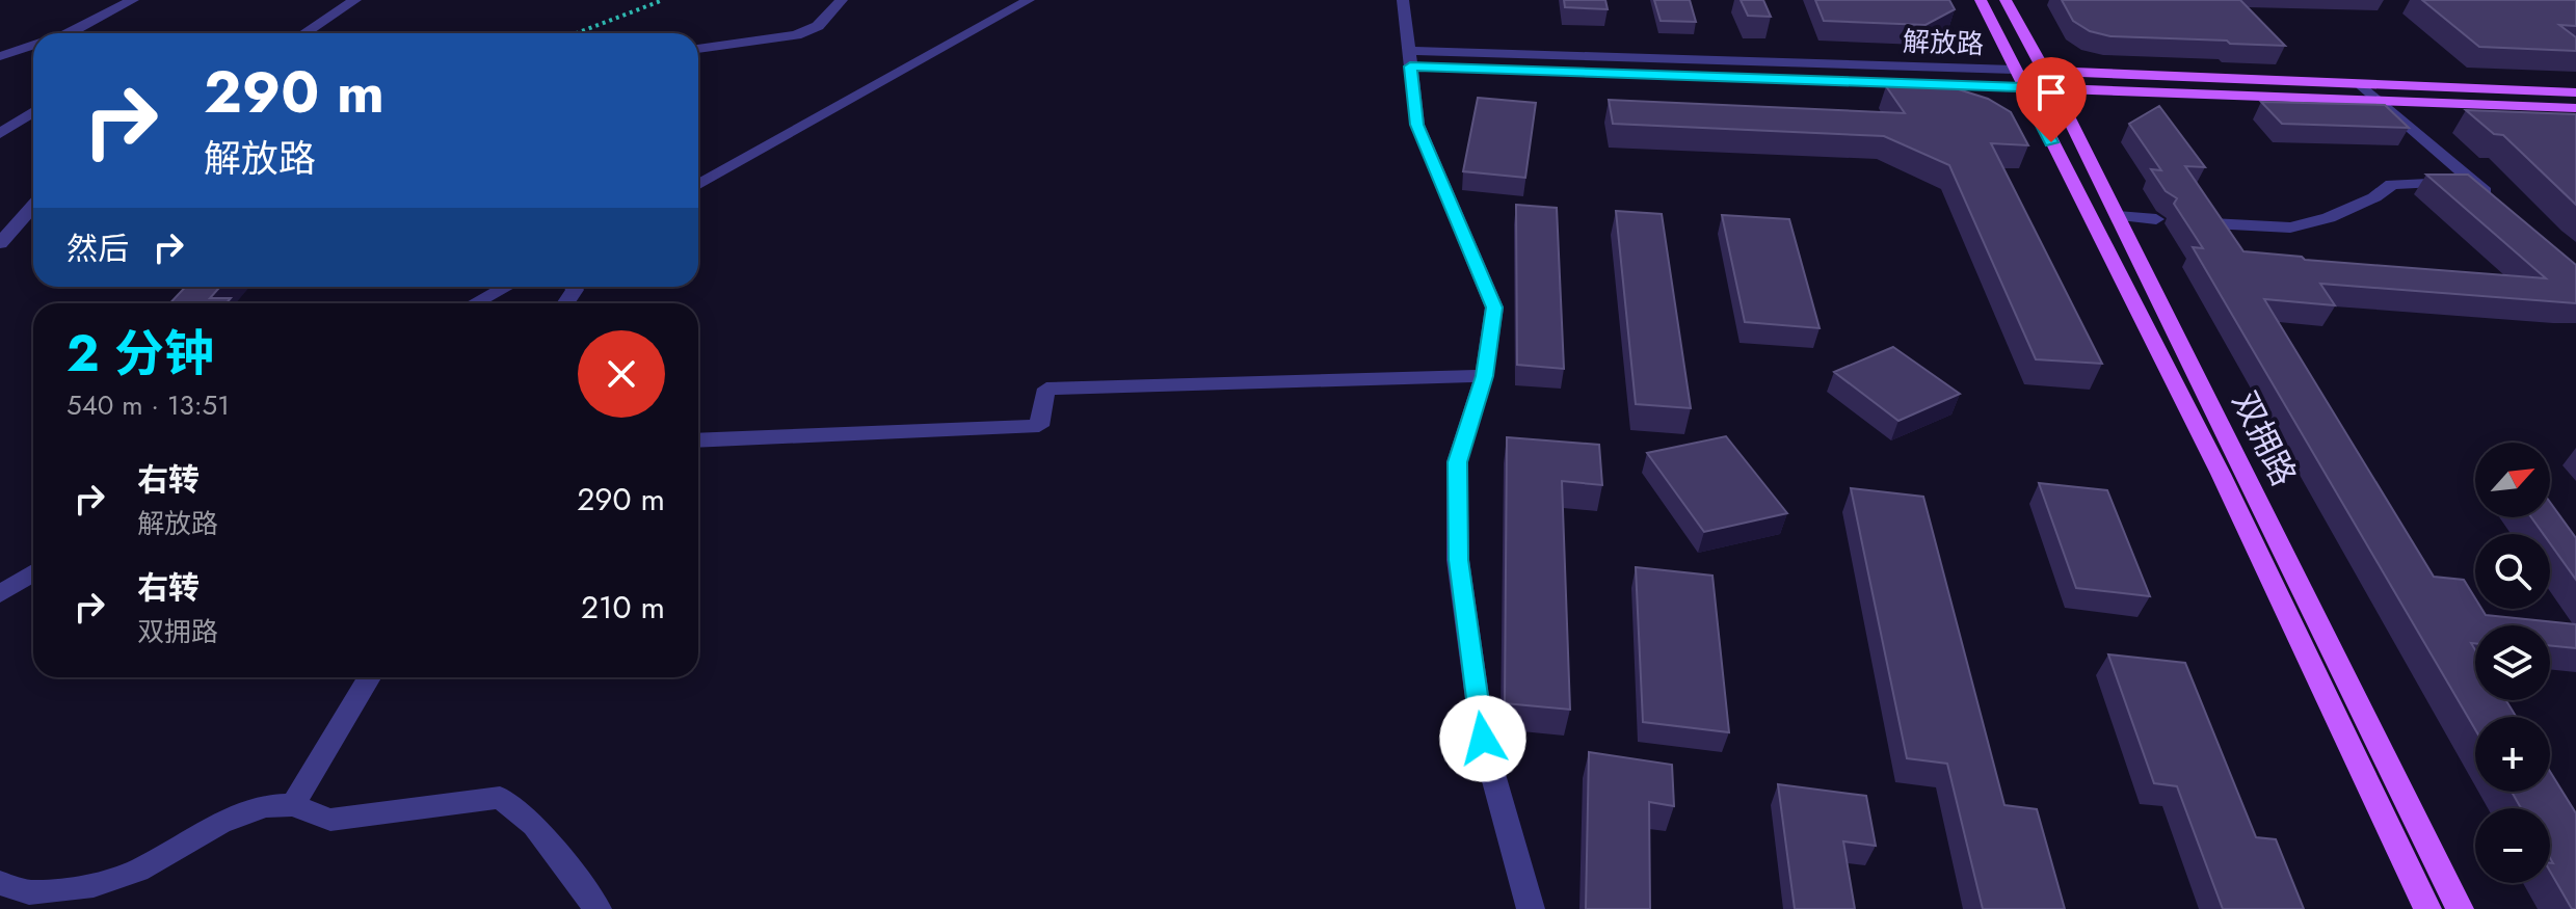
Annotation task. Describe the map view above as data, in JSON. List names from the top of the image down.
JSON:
{
  "streets": {
    "main road": ["解放路", "双拥路"]
  },
  "crossings": [
    ["解放路", "双拥路"]
  ],
  "north": "top right",
  "page": {
    "turn": ["290 m", "解放路"],
    "then": "然后",
    "heading": ["2 分钟", "540 m · 13:51"],
    "map_buttons": ["+", "−"],
    "list": [
      {
        "name": "右转",
        "note": "解放路",
        "value": "290 m"
      },
      {
        "name": "右转",
        "note": "双拥路",
        "value": "210 m"
      }
    ]
  }
}
